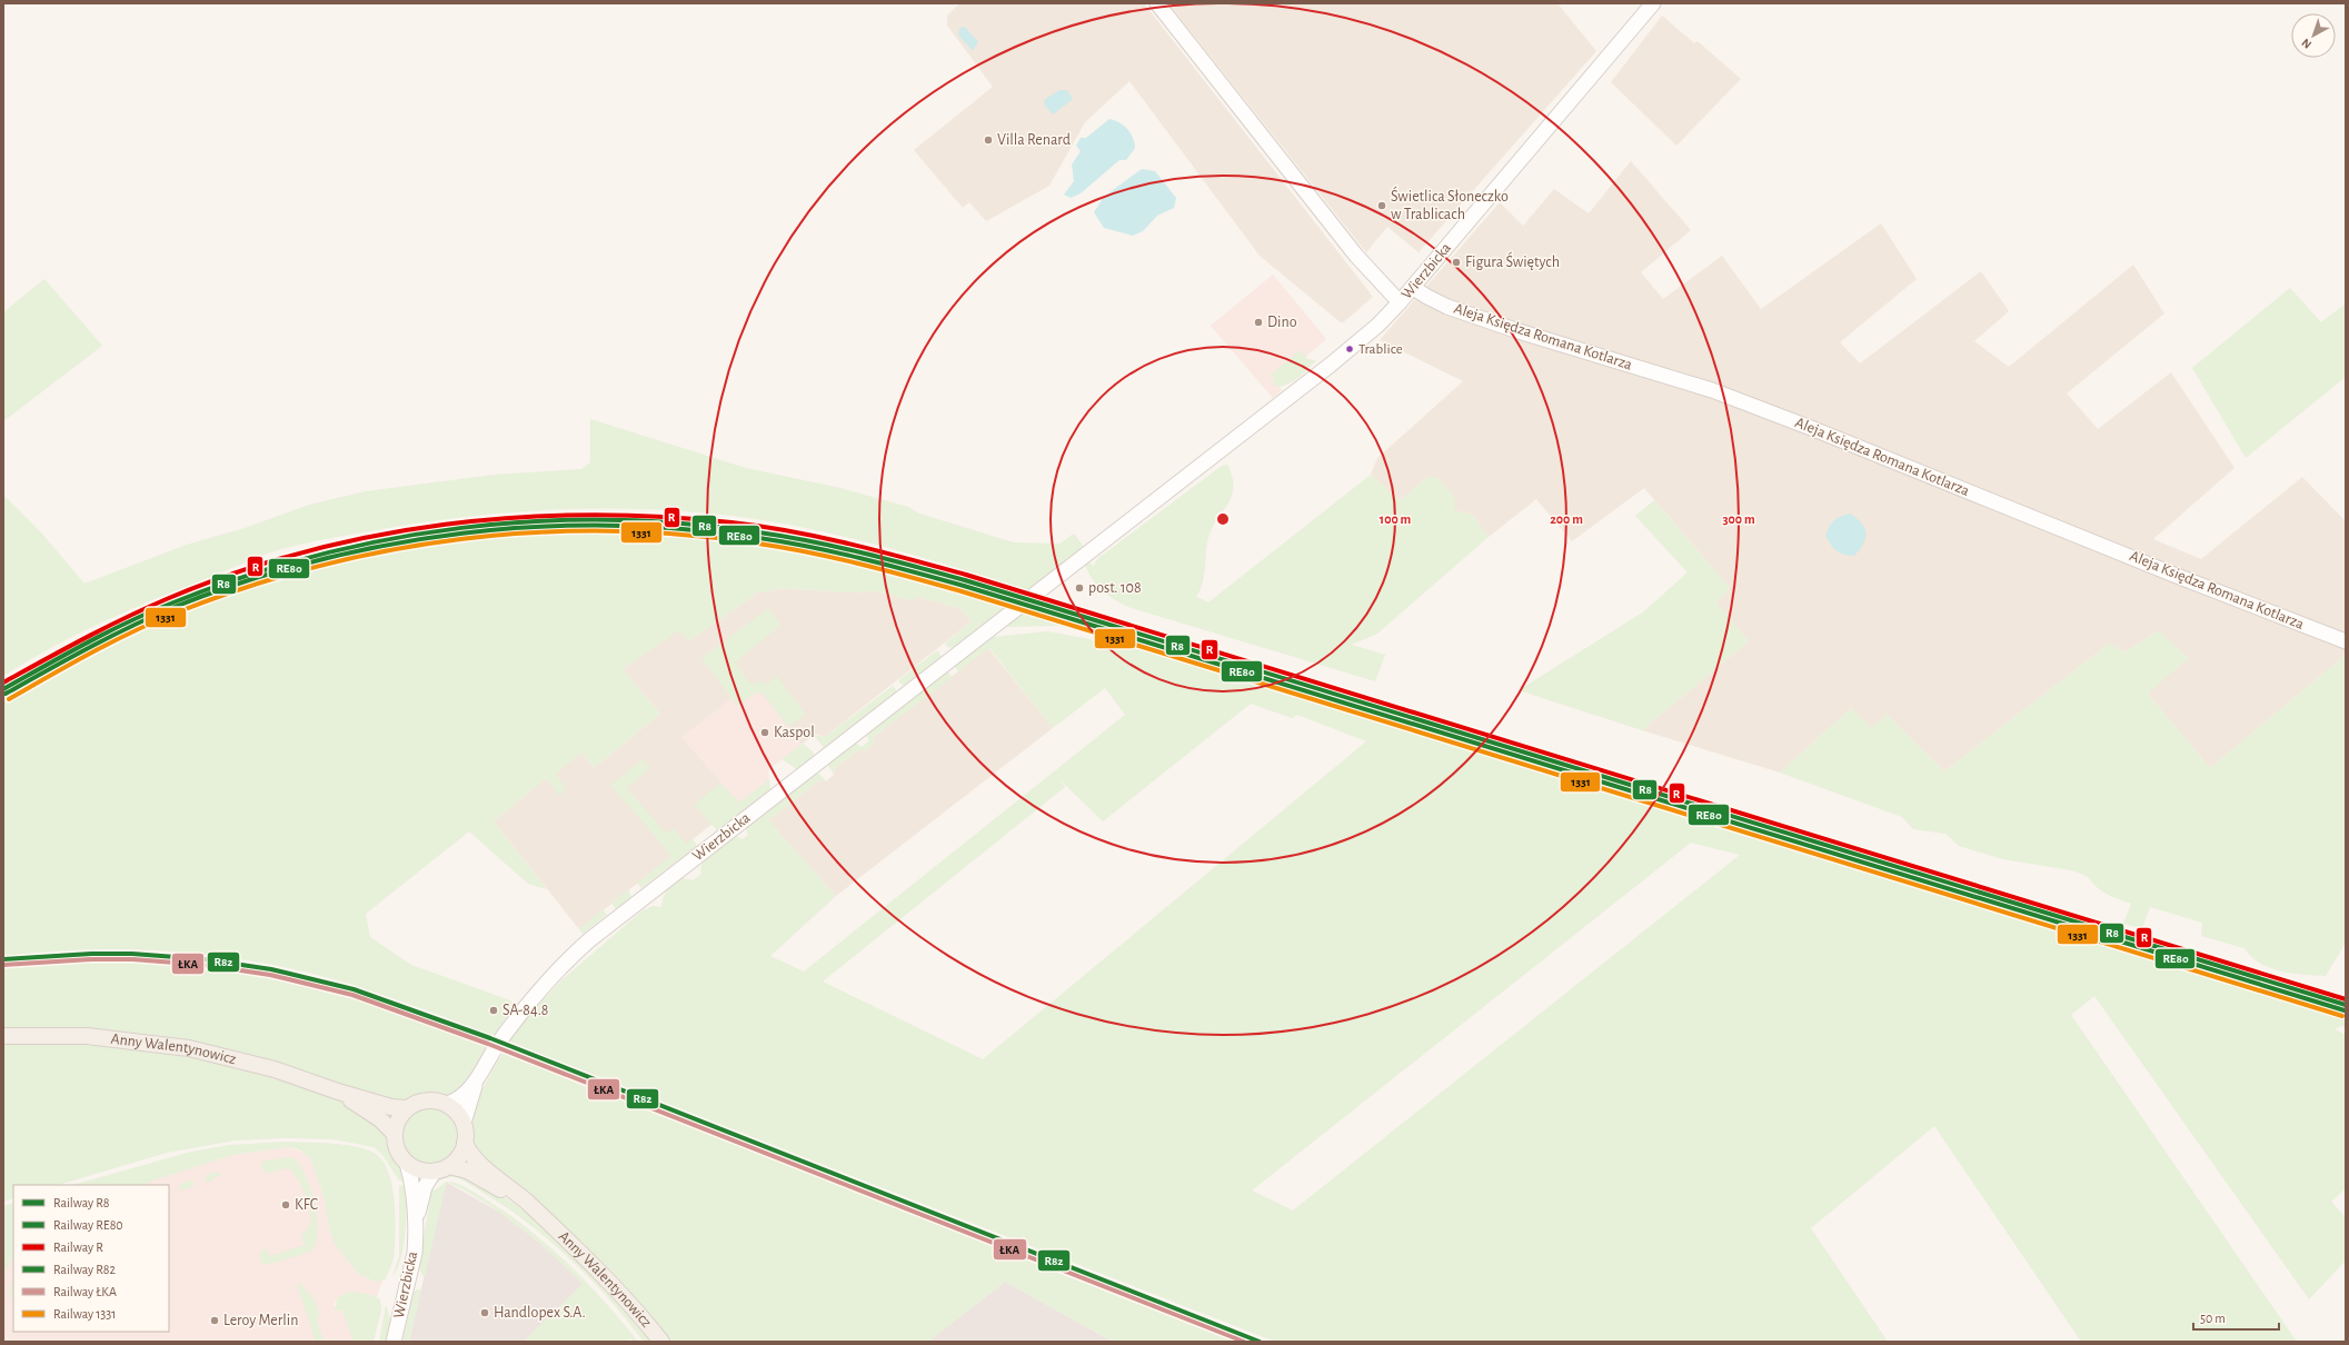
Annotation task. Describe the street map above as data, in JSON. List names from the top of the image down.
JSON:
{
  "streets": {
    "main road": ["Wierzbicka", "Aleja Księdza Romana Kotlarza", "Anny Walentynowicz"]
  },
  "crossings": [
    ["Wierzbicka", "Aleja Księdza Romana Kotlarza"],
    ["Wierzbicka", "Anny Walentynowicz"]
  ],
  "places": [
    "Villa Renard",
    "Świetlica Słoneczko w Trablicach",
    "Figura Świętych",
    "Dino",
    "Trablice",
    "post. 108",
    "Kaspol",
    "SA-84.8",
    "KFC",
    "Handlopex S.A.",
    "Leroy Merlin"
  ],
  "lines": [
    "rail line R",
    "rail line R8",
    "rail line RE80",
    "rail line 1331",
    "rail line R82",
    "rail line ŁKA"
  ],
  "legend": [
    "Railway R8",
    "Railway RE80",
    "Railway R",
    "Railway R82",
    "Railway ŁKA",
    "Railway 1331"
  ],
  "scale_bar": "50 m",
  "north": "bottom left",
  "rings": ["100 m", "200 m", "300 m"]
}
